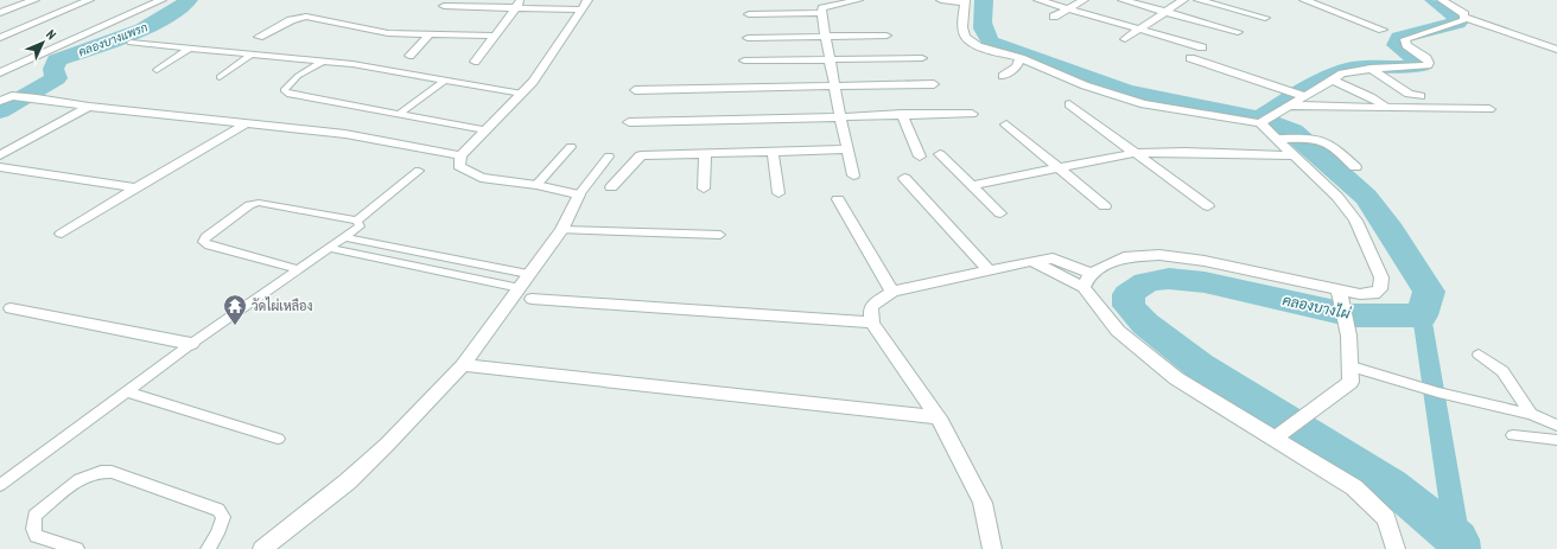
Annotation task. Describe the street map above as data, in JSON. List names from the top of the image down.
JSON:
{
  "water": ["คลองบางแพรก", "คลองบางไผ่"],
  "places": {
    "temple": ["วัดไผ่เหลือง"]
  },
  "north": "top right"
}
